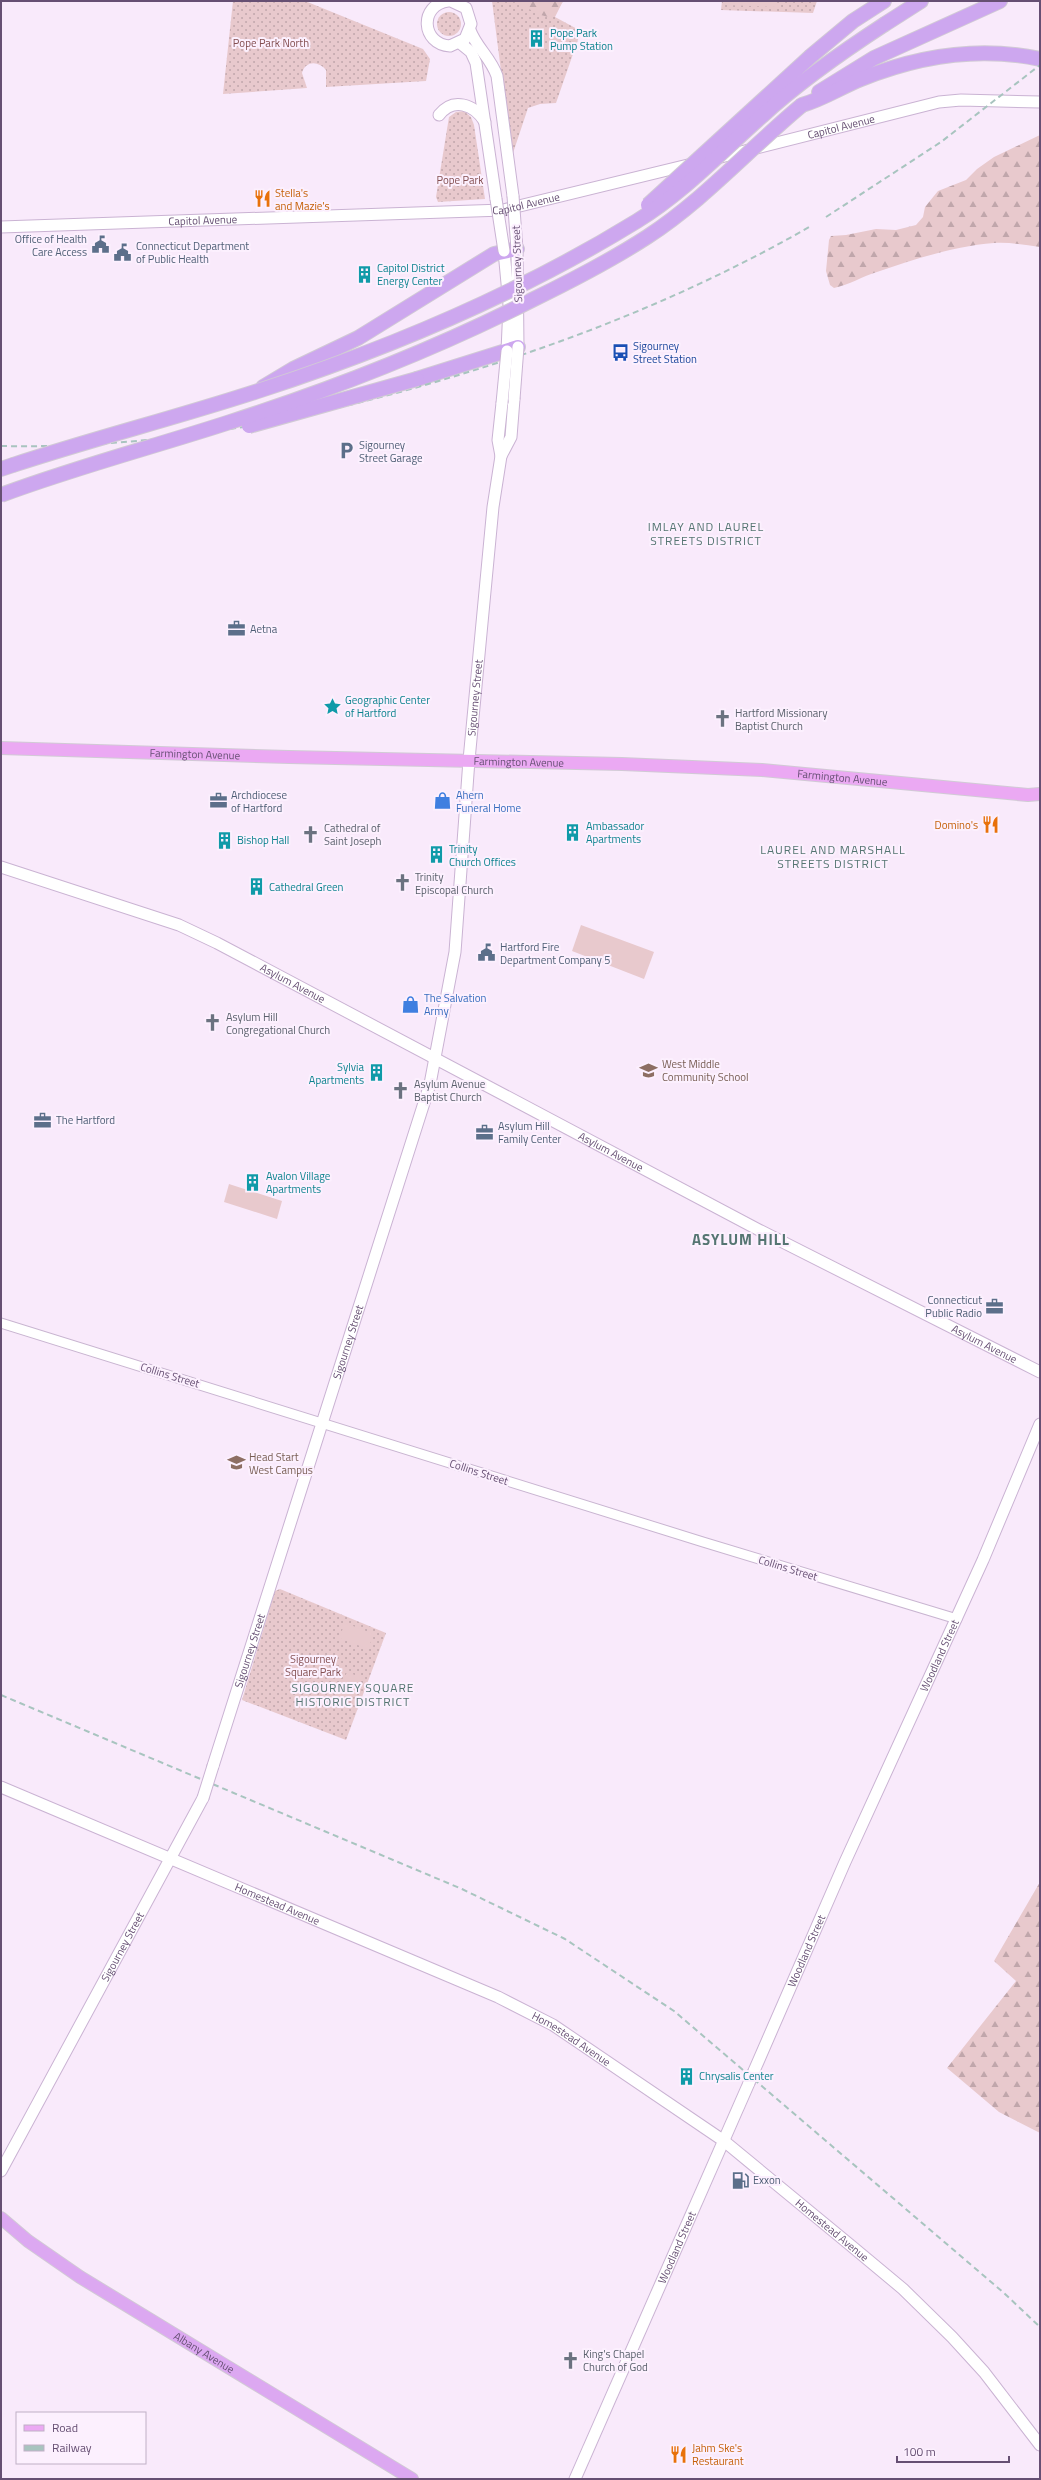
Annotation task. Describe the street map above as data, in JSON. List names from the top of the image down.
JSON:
{
  "streets": {
    "highway": ["Albany Avenue"],
    "main road": [
      "Capitol Avenue",
      "Sigourney Street",
      "Farmington Avenue",
      "Asylum Avenue",
      "Woodland Street",
      "Homestead Avenue"
    ],
    "street": ["Collins Street"]
  },
  "crossings": [
    ["Sigourney Street", "Farmington Avenue"],
    ["Sigourney Street", "Asylum Avenue"],
    ["Sigourney Street", "Collins Street"],
    ["Sigourney Street", "Homestead Avenue"],
    ["Collins Street", "Woodland Street"],
    ["Woodland Street", "Homestead Avenue"]
  ],
  "districts": [
    "IMLAY AND LAUREL STREETS DISTRICT",
    "LAUREL AND MARSHALL STREETS DISTRICT",
    "ASYLUM HILL",
    "SIGOURNEY SQUARE HISTORIC DISTRICT"
  ],
  "parks": ["Pope Park North", "Pope Park", "Sigourney Square Park"],
  "places": {
    "building": [
      "Pope Park Pump Station",
      "Capitol District Energy Center",
      "Ambassador Apartments",
      "Bishop Hall",
      "Trinity Church Offices",
      "Cathedral Green",
      "Sylvia Apartments",
      "Avalon Village Apartments",
      "Chrysalis Center"
    ],
    "restaurant": ["Stella's and Mazie's", "Domino's", "Jahm Ske's Restaurant"],
    "public building": ["Office of Health Care Access", "Connecticut Department of Public Health", "Hartford Fire Department Company 5"],
    "bus stop": ["Sigourney Street Station"],
    "parking": ["Sigourney Street Garage"],
    "office": [
      "Aetna",
      "Archdiocese of Hartford",
      "The Hartford",
      "Asylum Hill Family Center",
      "Connecticut Public Radio"
    ],
    "place": ["Geographic Center of Hartford"],
    "church": [
      "Hartford Missionary Baptist Church",
      "Cathedral of Saint Joseph",
      "Trinity Episcopal Church",
      "Asylum Hill Congregational Church",
      "Asylum Avenue Baptist Church",
      "King's Chapel Church of God"
    ],
    "shop": ["Ahern Funeral Home", "The Salvation Army"],
    "school or university": ["West Middle Community School", "Head Start West Campus"],
    "fuel station": ["Exxon"]
  },
  "legend": ["Road", "Railway"],
  "scale_bar": "100 m"
}
